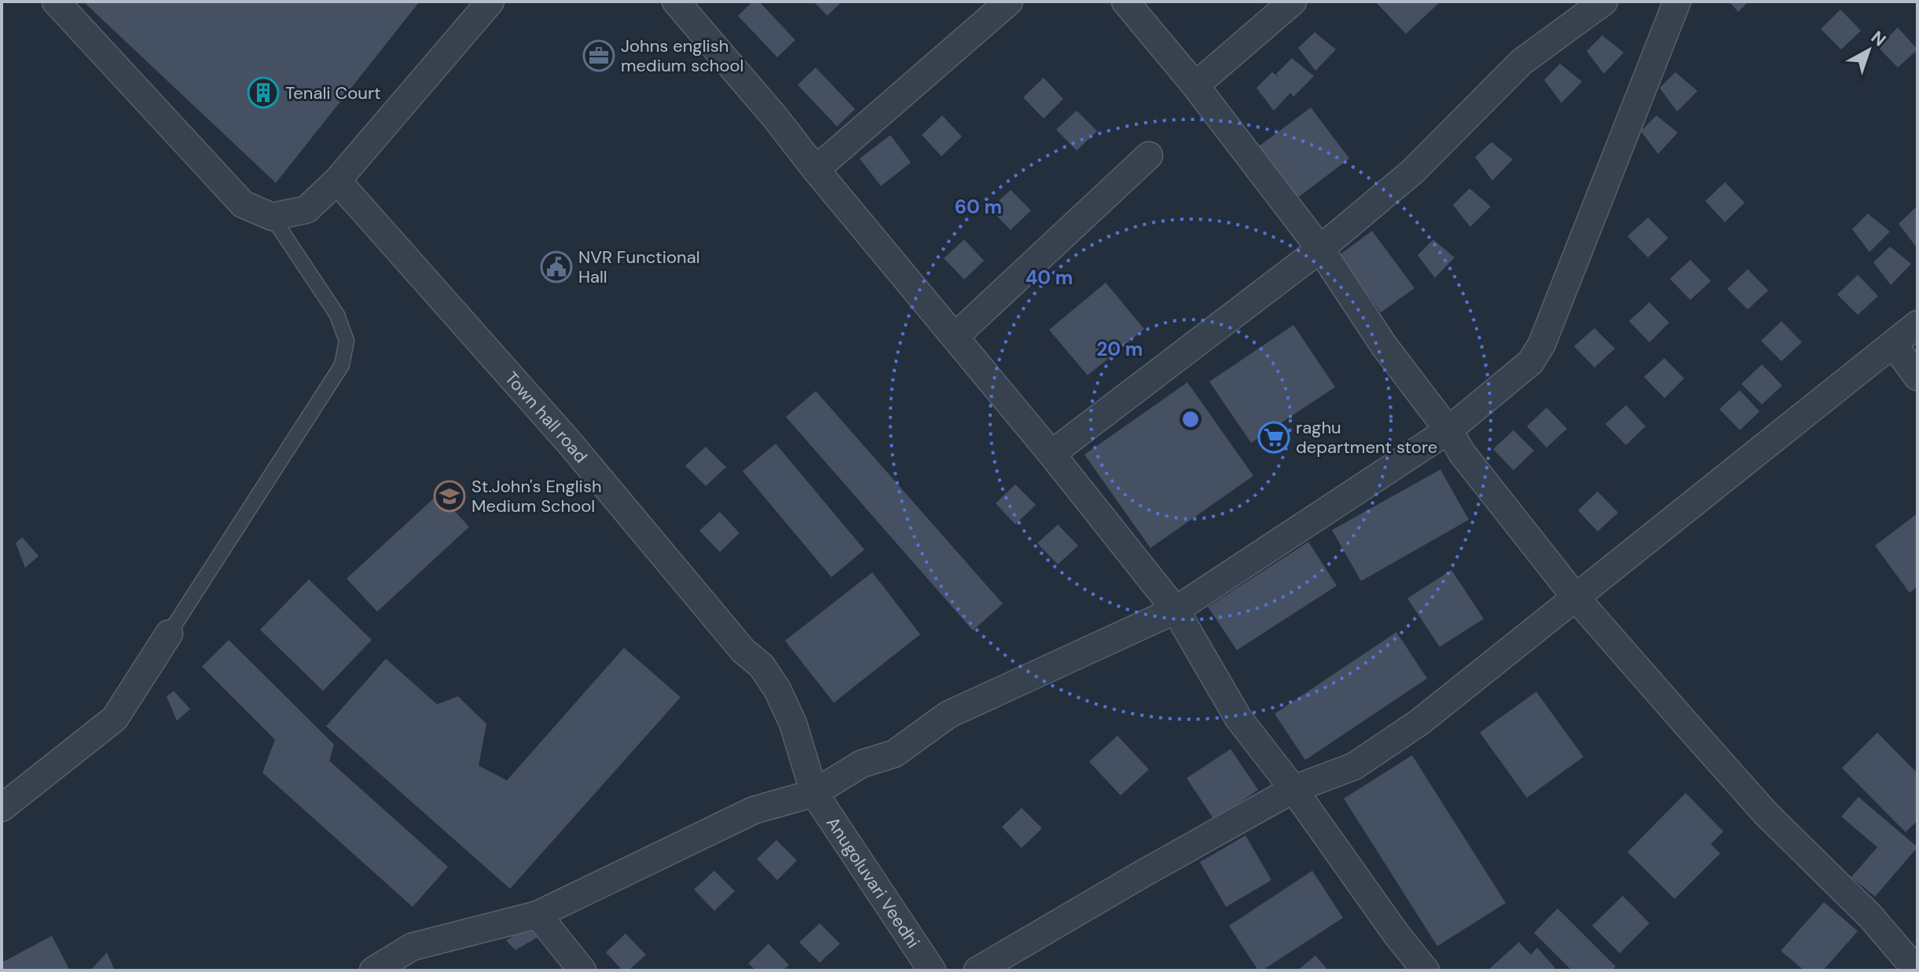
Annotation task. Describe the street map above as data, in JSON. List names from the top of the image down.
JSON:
{
  "streets": {
    "street": ["Town hall road", "Anugoluvari Veedhi"]
  },
  "crossings": [
    ["Town hall road", "Anugoluvari Veedhi"]
  ],
  "places": {
    "office": ["Johns english medium school"],
    "building": ["Tenali Court"],
    "public building": ["NVR Functional Hall"],
    "supermarket": ["raghu department store"],
    "school or university": ["St.John's English Medium School"]
  },
  "north": "top right",
  "rings": ["60 m", "40 m", "20 m"]
}
